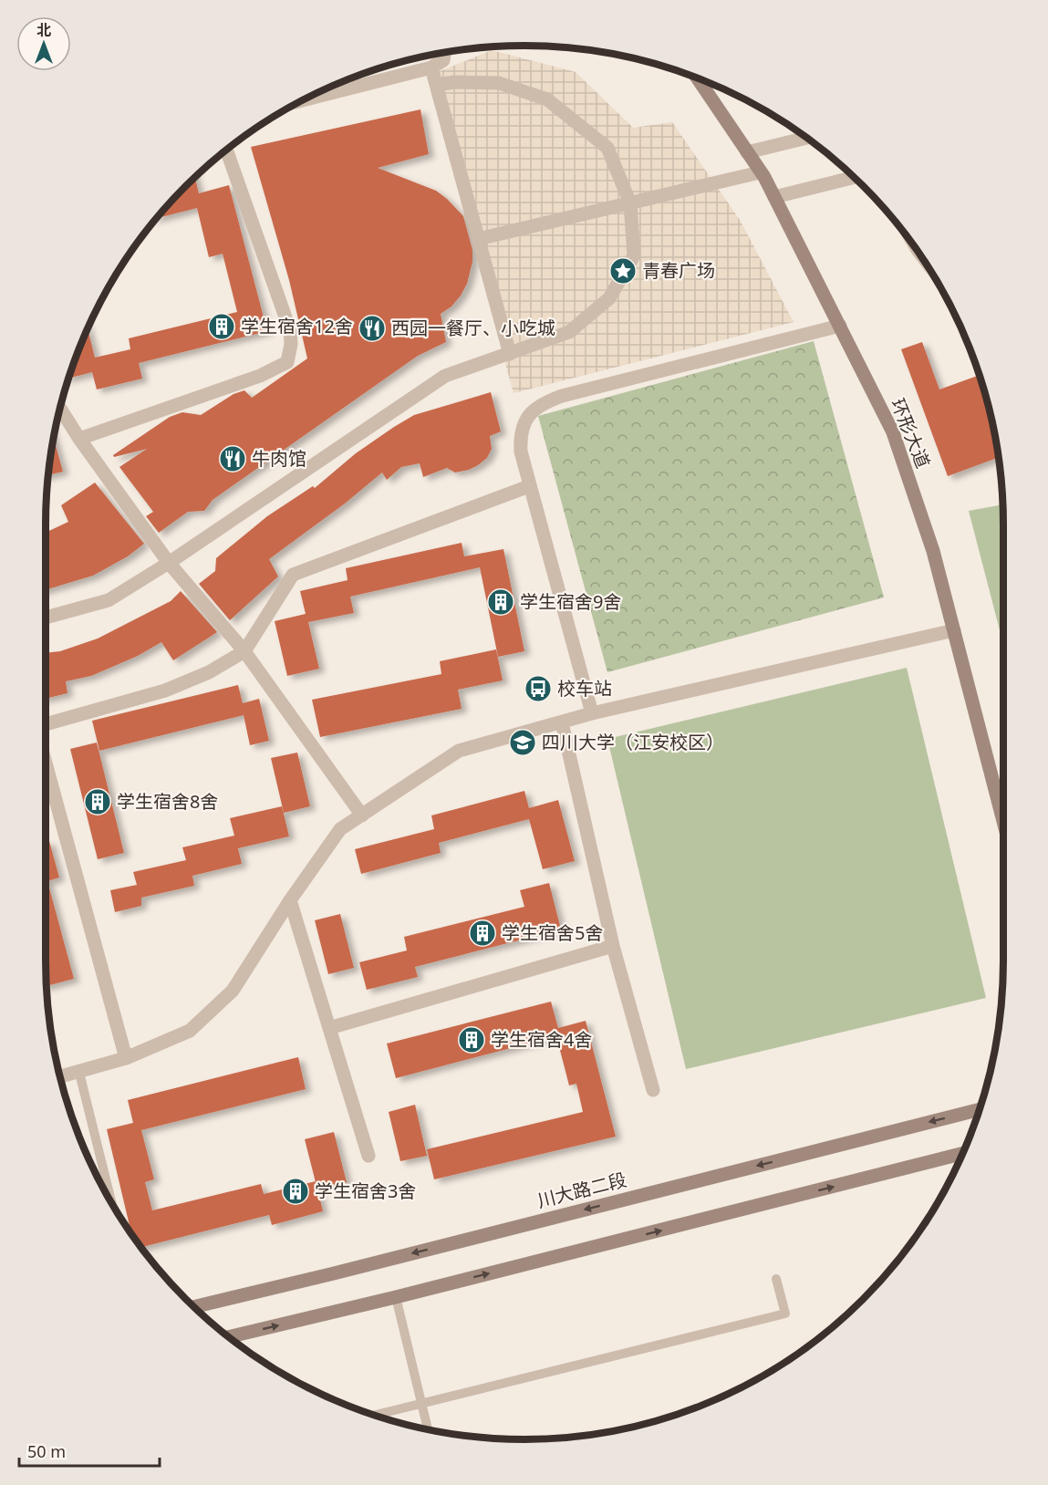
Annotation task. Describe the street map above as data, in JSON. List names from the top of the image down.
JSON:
{
  "streets": {
    "main road": ["环形大道", "川大路二段"]
  },
  "places": {
    "place": ["青春广场"],
    "building": [
      "学生宿舍12舍",
      "学生宿舍9舍",
      "学生宿舍8舍",
      "学生宿舍5舍",
      "学生宿舍4舍",
      "学生宿舍3舍"
    ],
    "restaurant": ["西园一餐厅、小吃城", "牛肉馆"],
    "bus stop": ["校车站"],
    "school or university": ["四川大学（江安校区）"]
  },
  "scale_bar": "50 m",
  "north": "top"
}
